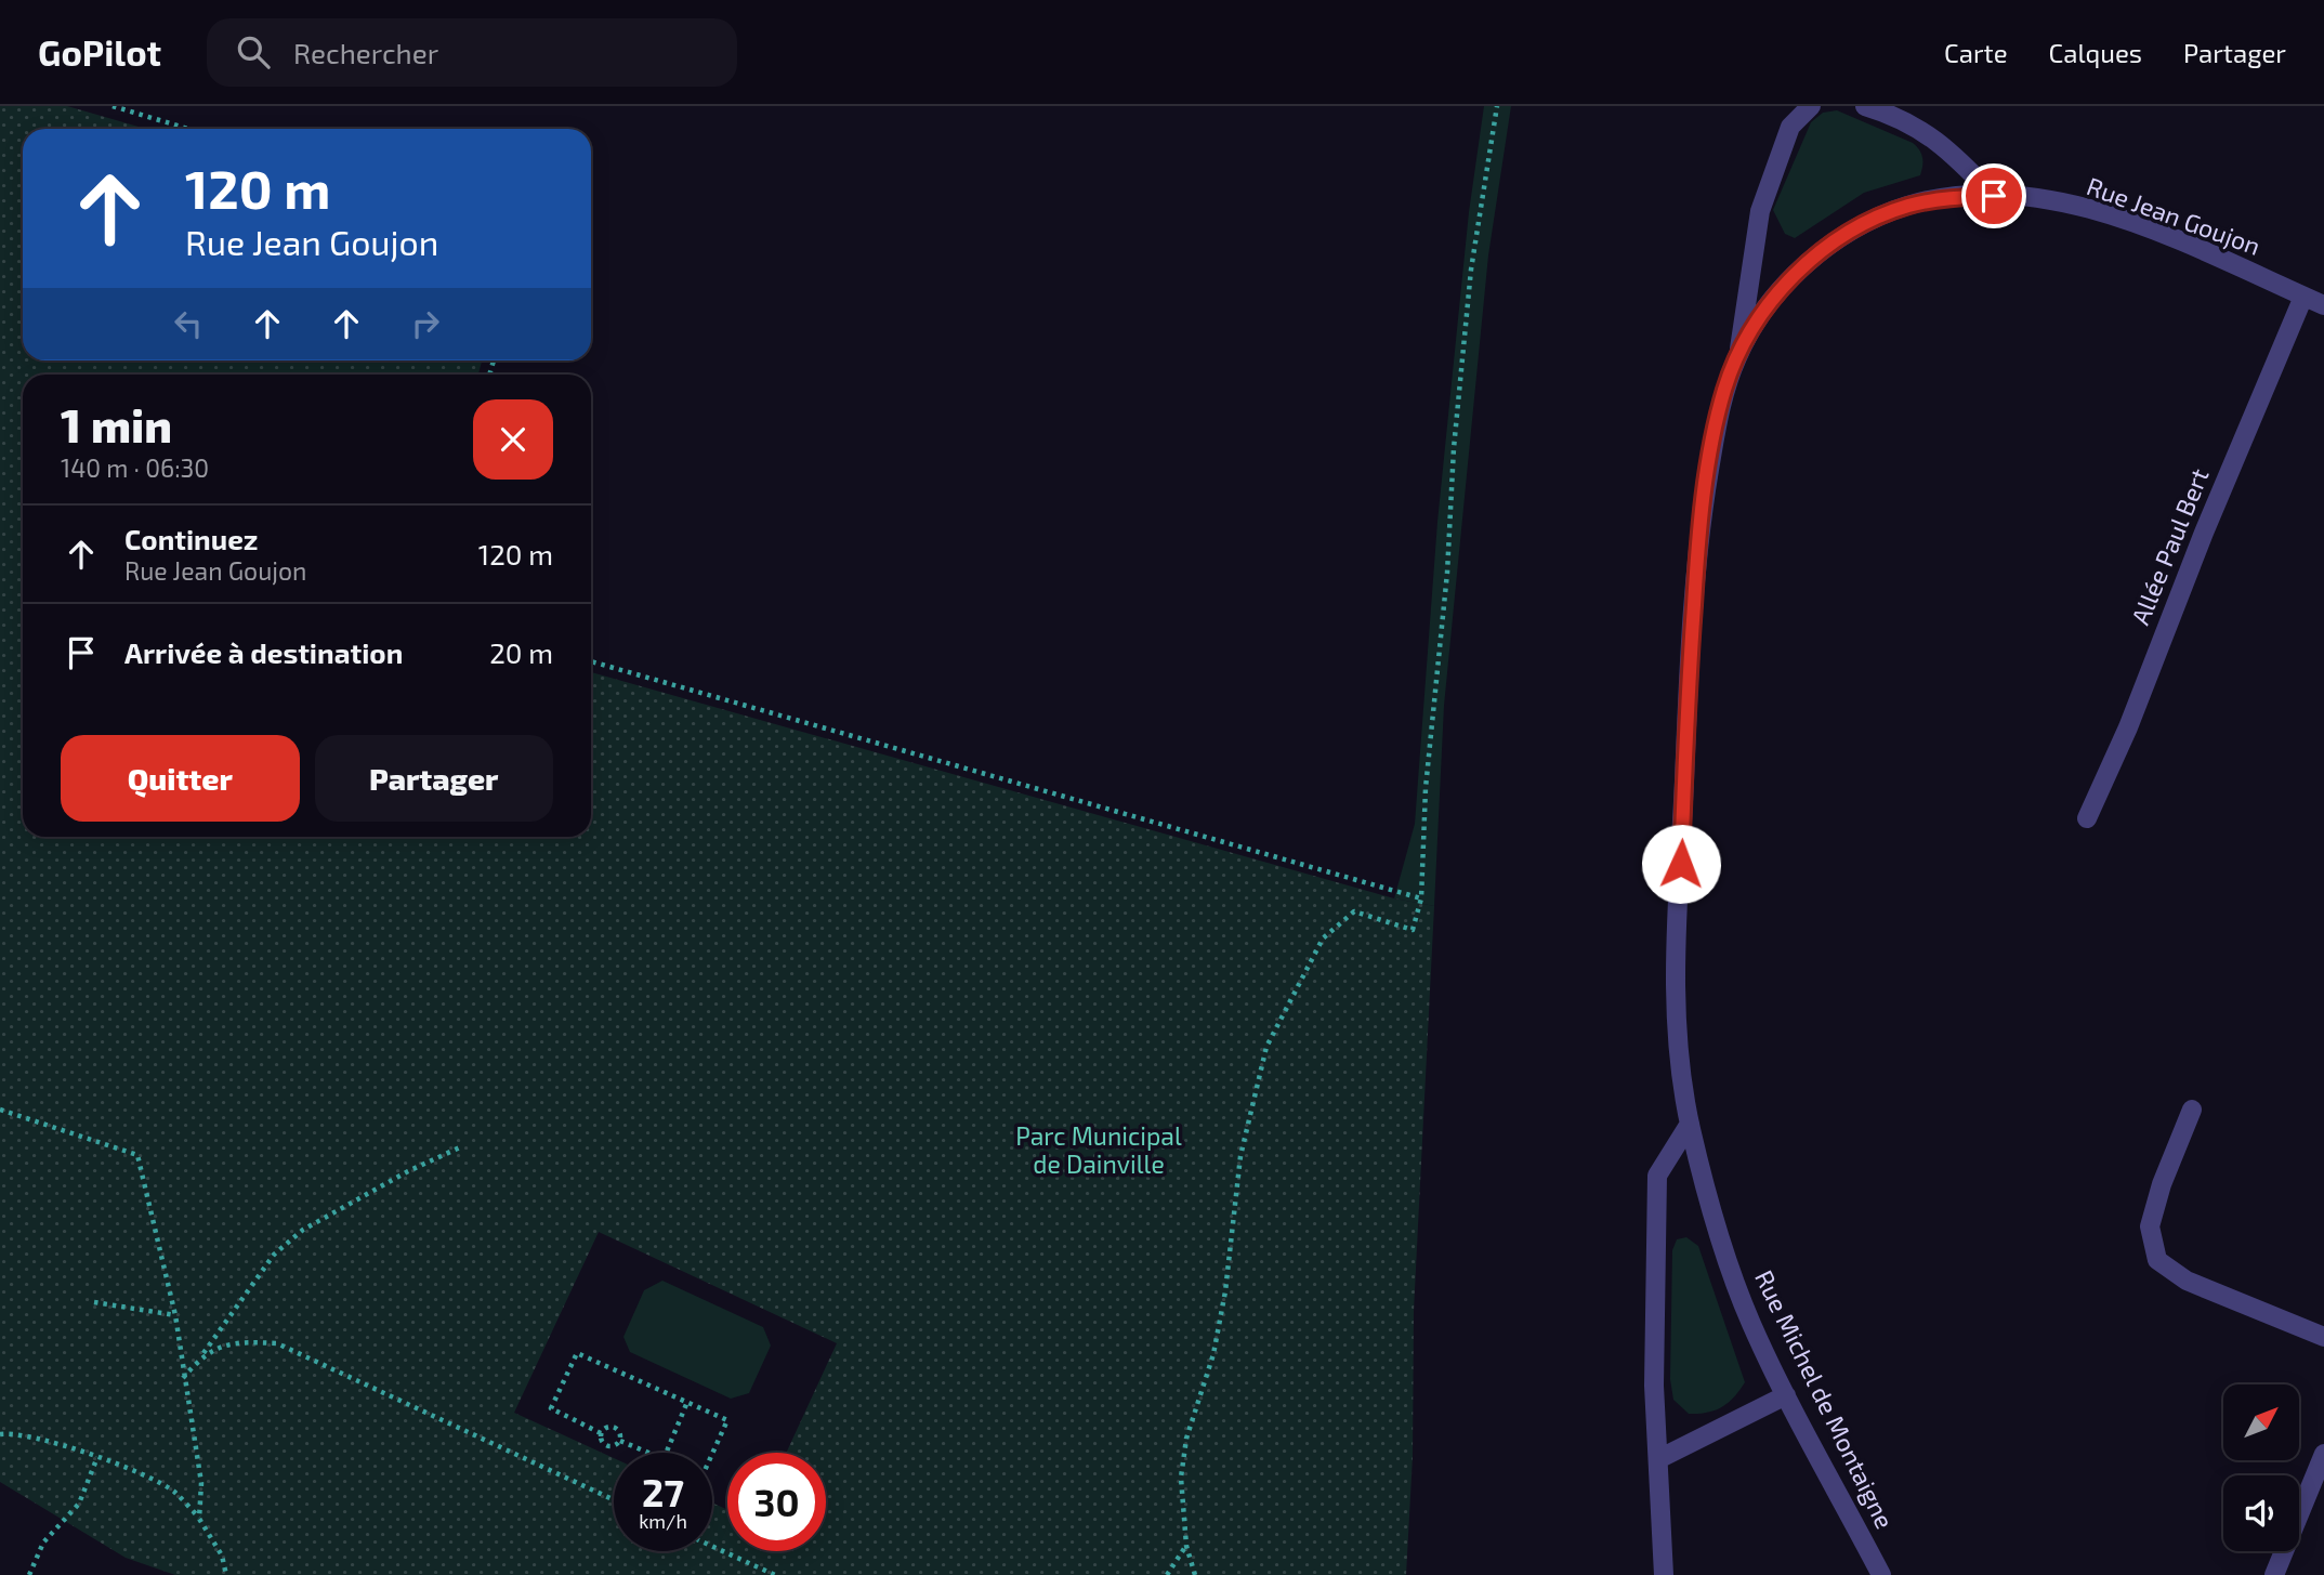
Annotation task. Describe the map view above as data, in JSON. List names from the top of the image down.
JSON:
{
  "streets": {
    "street": ["Rue Jean Goujon", "Allée Paul Bert", "Rue Michel de Montaigne"]
  },
  "crossings": [
    ["Rue Jean Goujon", "Allée Paul Bert"],
    ["Rue Jean Goujon", "Rue Michel de Montaigne"]
  ],
  "parks": ["Parc Municipal de Dainville"],
  "north": "top right",
  "page": {
    "header": "GoPilot",
    "search": "Rechercher",
    "nav": ["Carte", "Calques", "Partager"],
    "turn": ["120 m", "Rue Jean Goujon"],
    "heading": ["1 min", "140 m · 06:30"],
    "list": [
      {
        "name": "Continuez",
        "note": "Rue Jean Goujon",
        "value": "120 m"
      },
      {
        "name": "Arrivée à destination",
        "value": "20 m"
      }
    ],
    "buttons": ["Quitter", "Partager"],
    "speed": "27 km/h",
    "limit": "30"
  }
}
